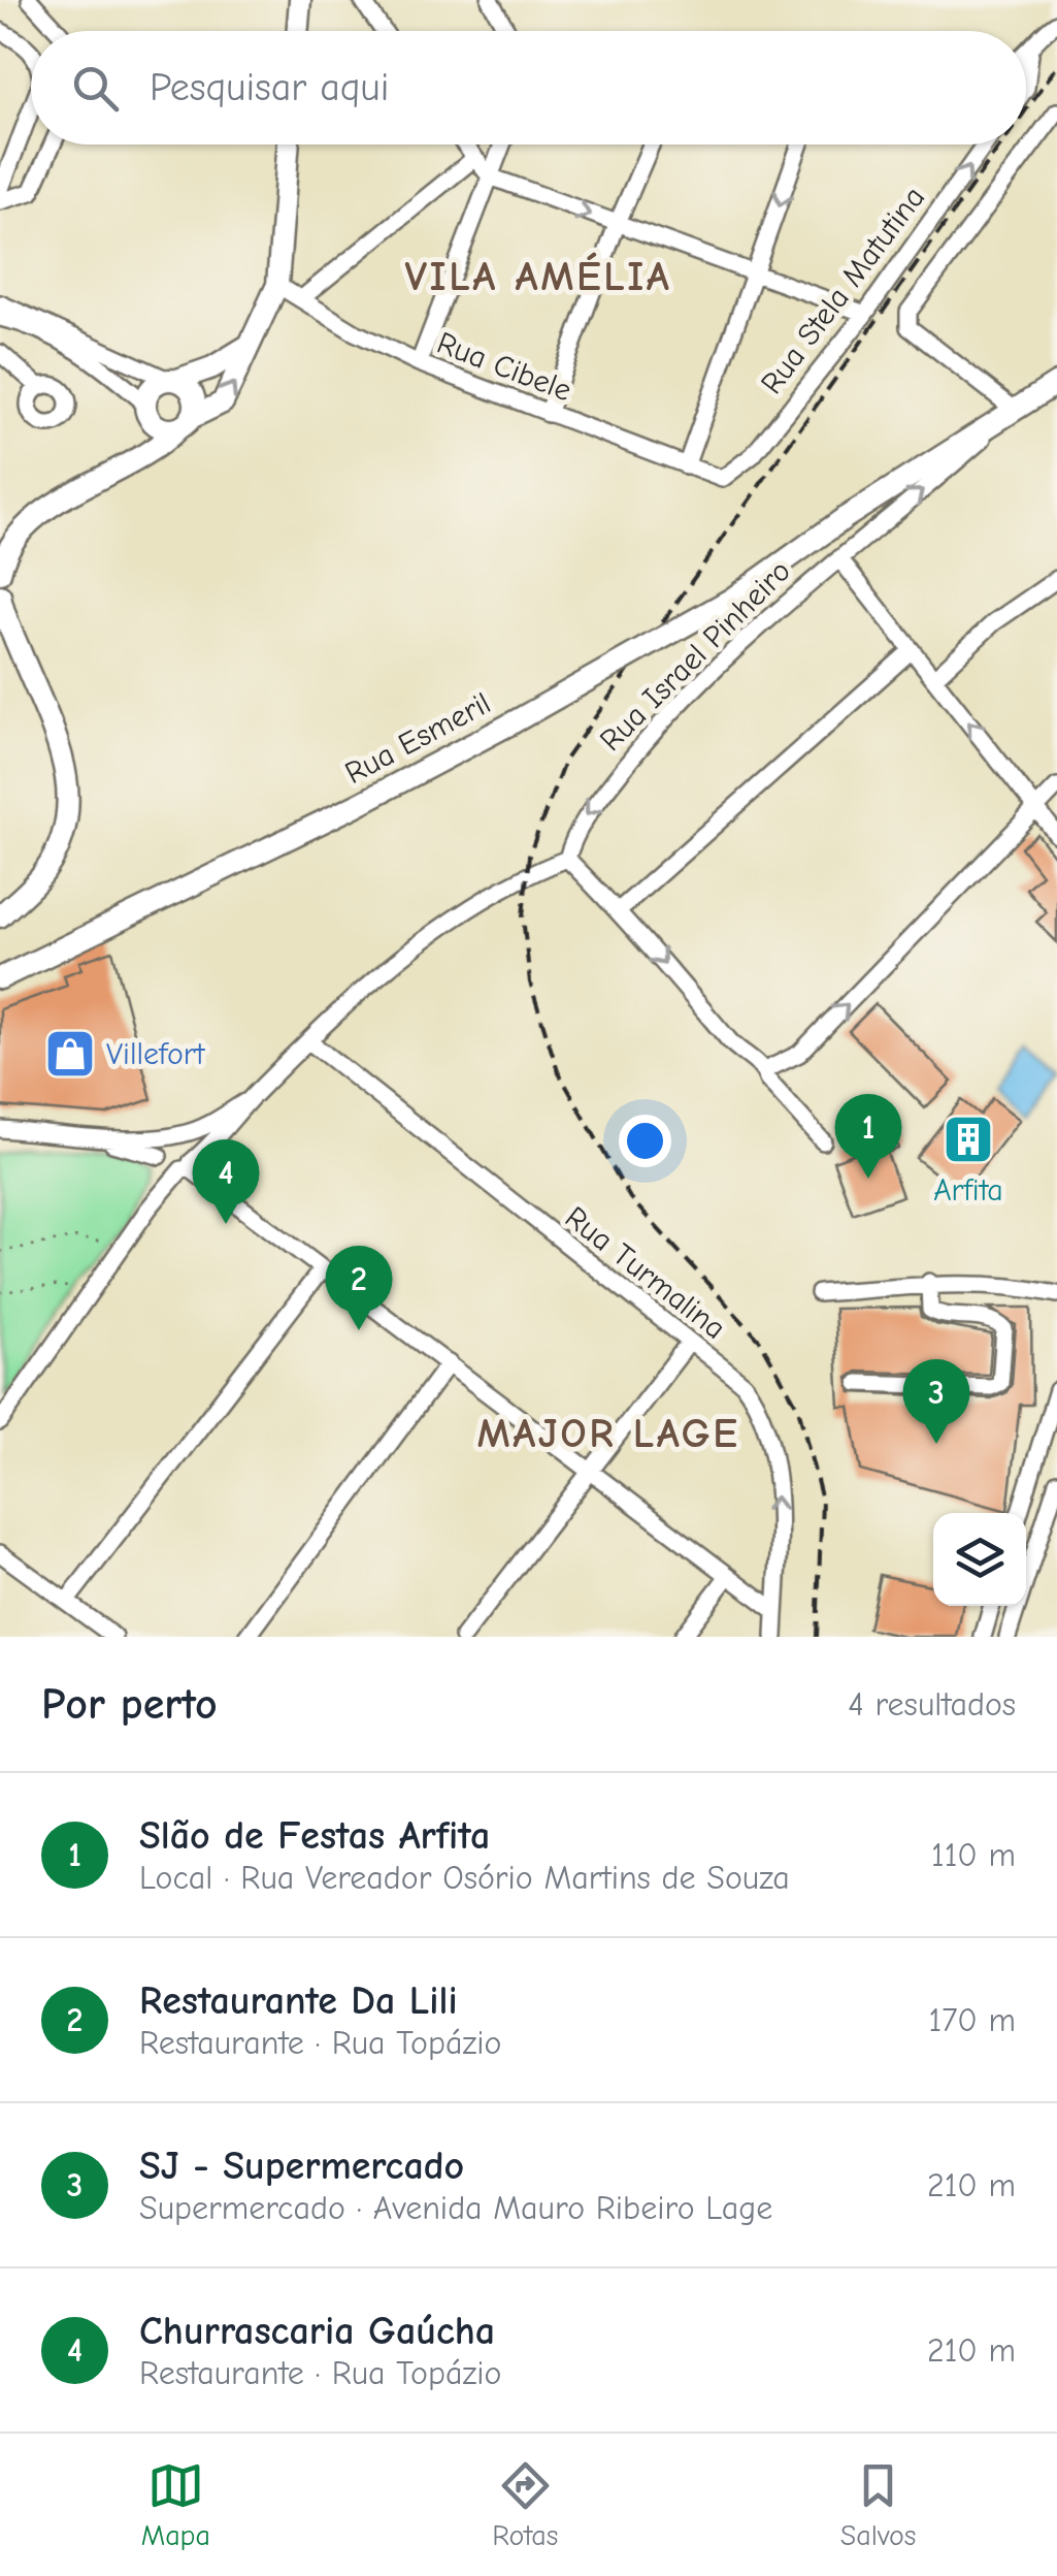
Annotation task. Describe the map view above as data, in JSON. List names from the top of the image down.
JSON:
{
  "streets": {
    "main road": ["Rua Israel Pinheiro", "Rua Esmeril"],
    "street": ["Rua Stela Matutina", "Rua Cibele", "Rua Turmalina"]
  },
  "crossings": [
    ["Rua Stela Matutina", "Rua Cibele"],
    ["Rua Israel Pinheiro", "Rua Esmeril"]
  ],
  "one_way": ["Rua Stela Matutina"],
  "districts": ["VILA AMÉLIA", "MAJOR LAGE"],
  "places": {
    "shop": ["Villefort"],
    "building": ["Arfita"]
  },
  "page": {
    "search": "Pesquisar aqui",
    "pins": [
      "1",
      "4",
      "2",
      "3"
    ],
    "heading": ["Por perto", "4 resultados"],
    "list": [
      {
        "mark": "1",
        "name": "Slão de Festas Arfita",
        "note": "Local · Rua Vereador Osório Martins de Souza",
        "value": "110 m"
      },
      {
        "mark": "2",
        "name": "Restaurante Da Lili",
        "note": "Restaurante · Rua Topázio",
        "value": "170 m"
      },
      {
        "mark": "3",
        "name": "SJ - Supermercado",
        "note": "Supermercado · Avenida Mauro Ribeiro Lage",
        "value": "210 m"
      },
      {
        "mark": "4",
        "name": "Churrascaria Gaúcha",
        "note": "Restaurante · Rua Topázio",
        "value": "210 m"
      }
    ],
    "nav": ["Mapa", "Rotas", "Salvos"]
  }
}
